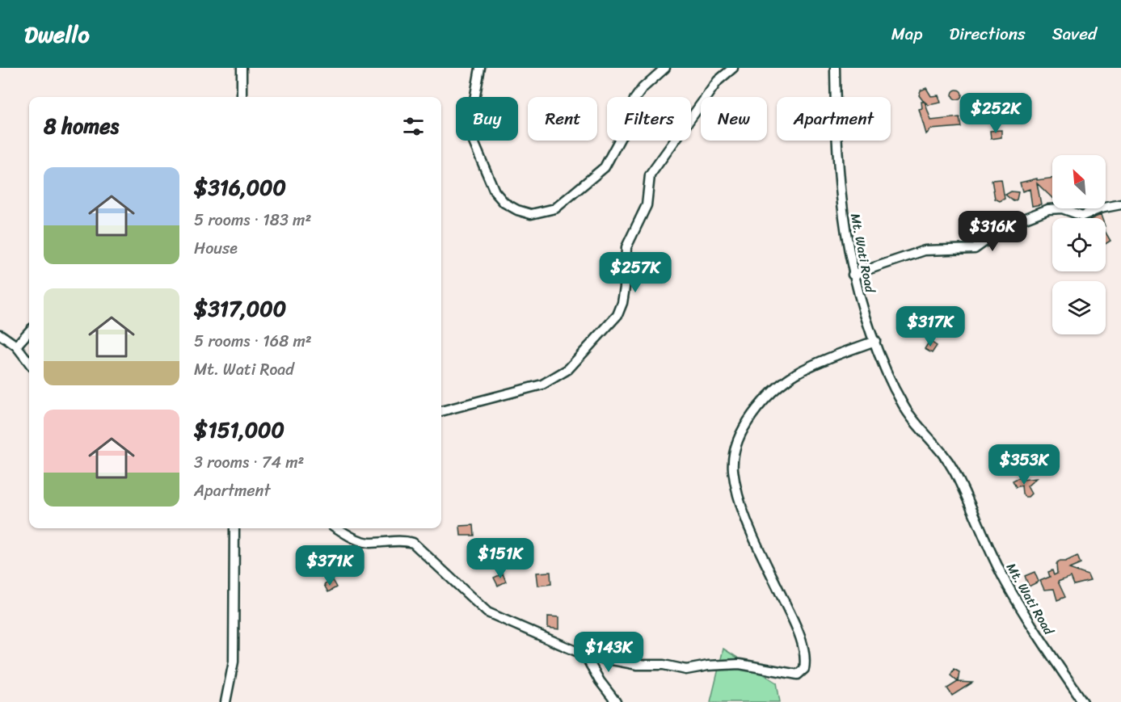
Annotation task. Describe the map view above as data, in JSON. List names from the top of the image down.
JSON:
{
  "streets": {
    "street": ["Mt. Wati Road"]
  },
  "north": "top left",
  "page": {
    "header": "Dwello",
    "nav": ["Map", "Directions", "Saved"],
    "price": [
      "$252K",
      "$316K",
      "$257K",
      "$317K",
      "$353K",
      "$151K",
      "$371K",
      "$143K"
    ],
    "chip": [
      "Buy",
      "Rent",
      "Filters",
      "New",
      "Apartment"
    ],
    "heading": "8 homes",
    "list": [
      {
        "name": "$316,000",
        "note": "5 rooms · 183 m² · House"
      },
      {
        "name": "$317,000",
        "note": "5 rooms · 168 m² · Mt. Wati Road"
      },
      {
        "name": "$151,000",
        "note": "3 rooms · 74 m² · Apartment"
      }
    ]
  }
}
